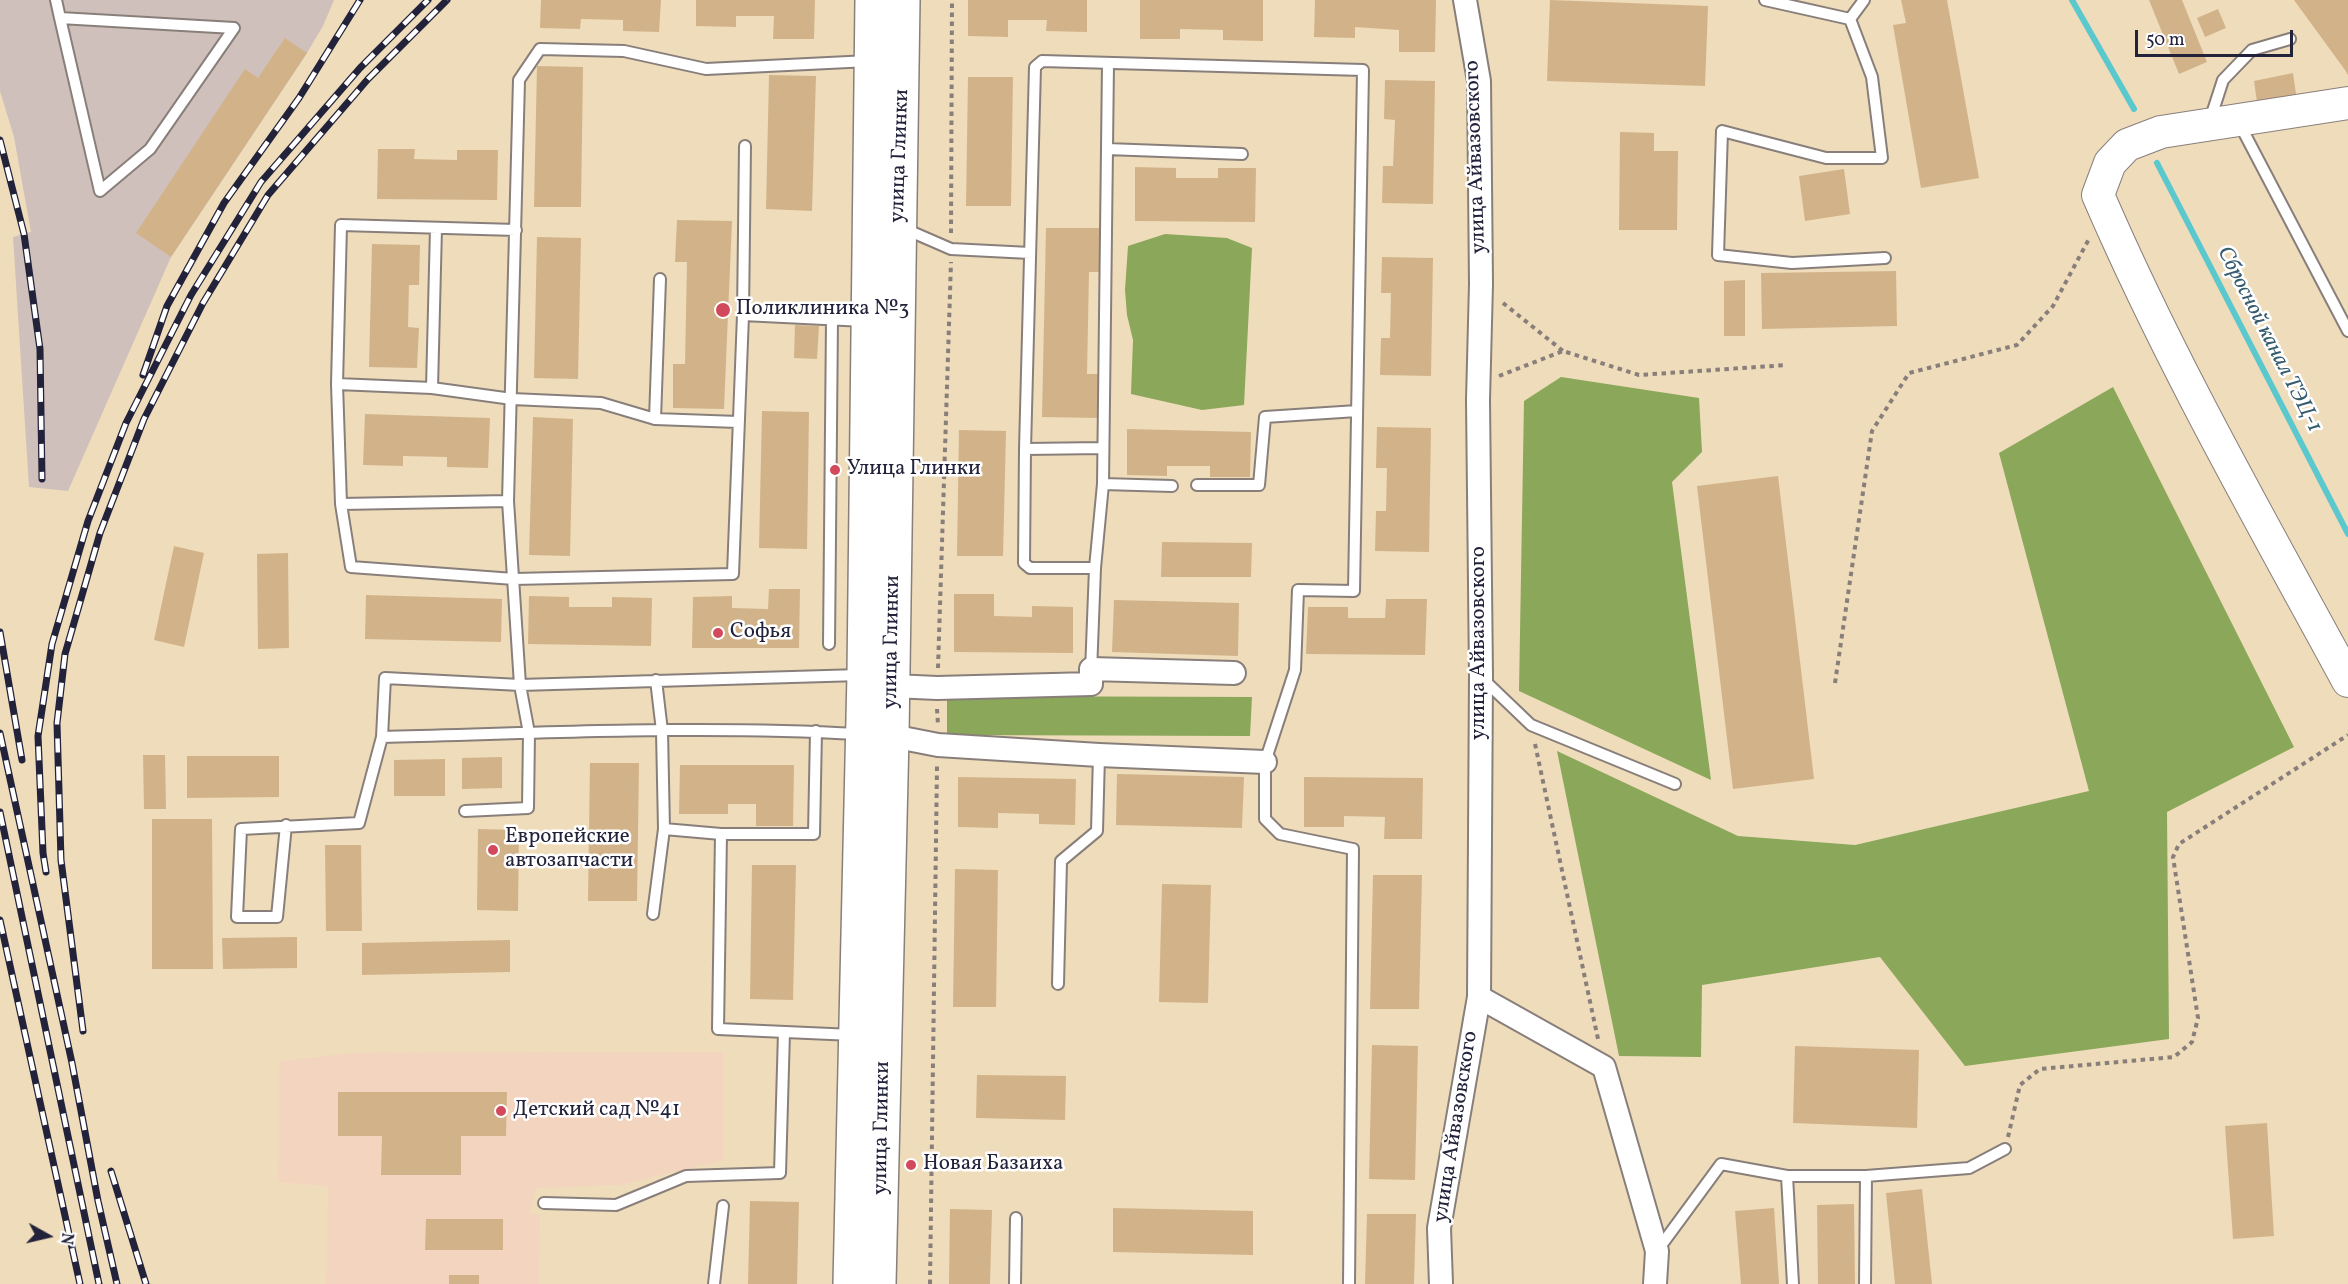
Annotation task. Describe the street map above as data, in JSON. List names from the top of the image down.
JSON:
{
  "streets": {
    "highway": ["улица Глинки"],
    "street": ["улица Айвазовского"]
  },
  "water": ["Сбросной канал ТЭЦ-1"],
  "places": [
    "Поликлиника №3",
    "Улица Глинки",
    "Софья",
    "Европейские автозапчасти",
    "Детский сад №41",
    "Новая Базаиха"
  ],
  "scale_bar": "50 m",
  "north": "right"
}
